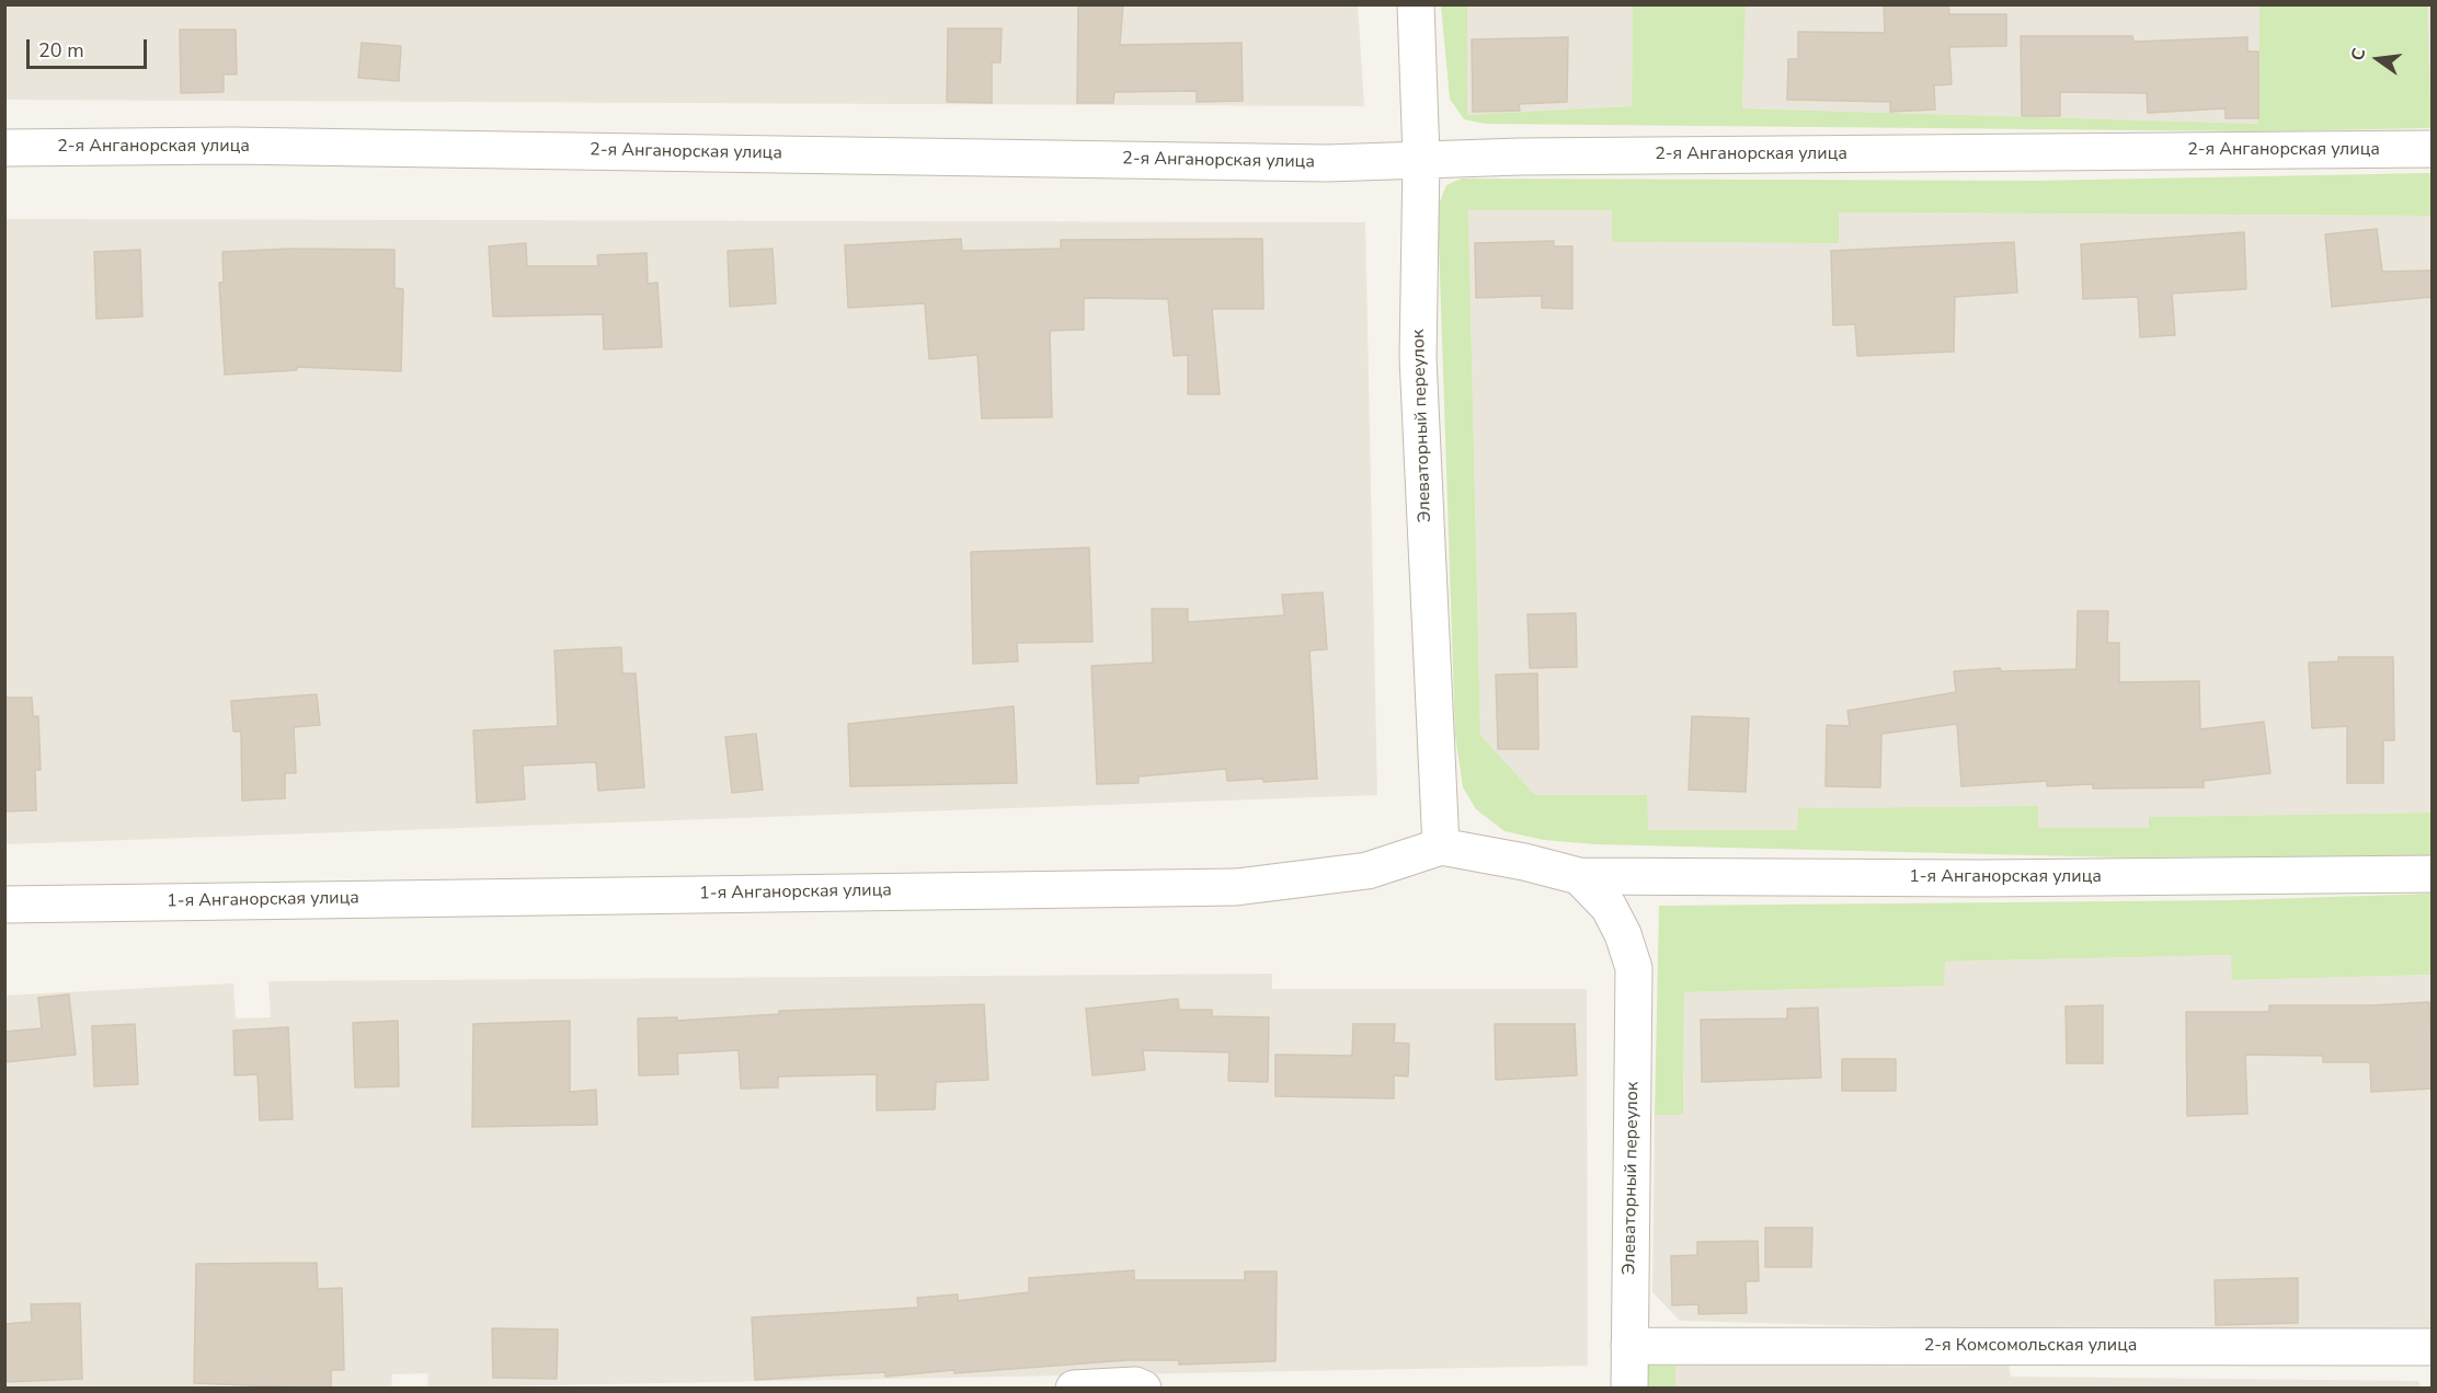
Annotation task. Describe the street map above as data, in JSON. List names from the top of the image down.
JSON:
{
  "streets": {
    "street": [
      "2-я Анганорская улица",
      "Элеваторный переулок",
      "1-я Анганорская улица",
      "2-я Комсомольская улица"
    ]
  },
  "crossings": [
    ["2-я Анганорская улица", "Элеваторный переулок"],
    ["Элеваторный переулок", "1-я Анганорская улица"],
    ["Элеваторный переулок", "2-я Комсомольская улица"]
  ],
  "scale_bar": "20 m",
  "north": "left"
}
